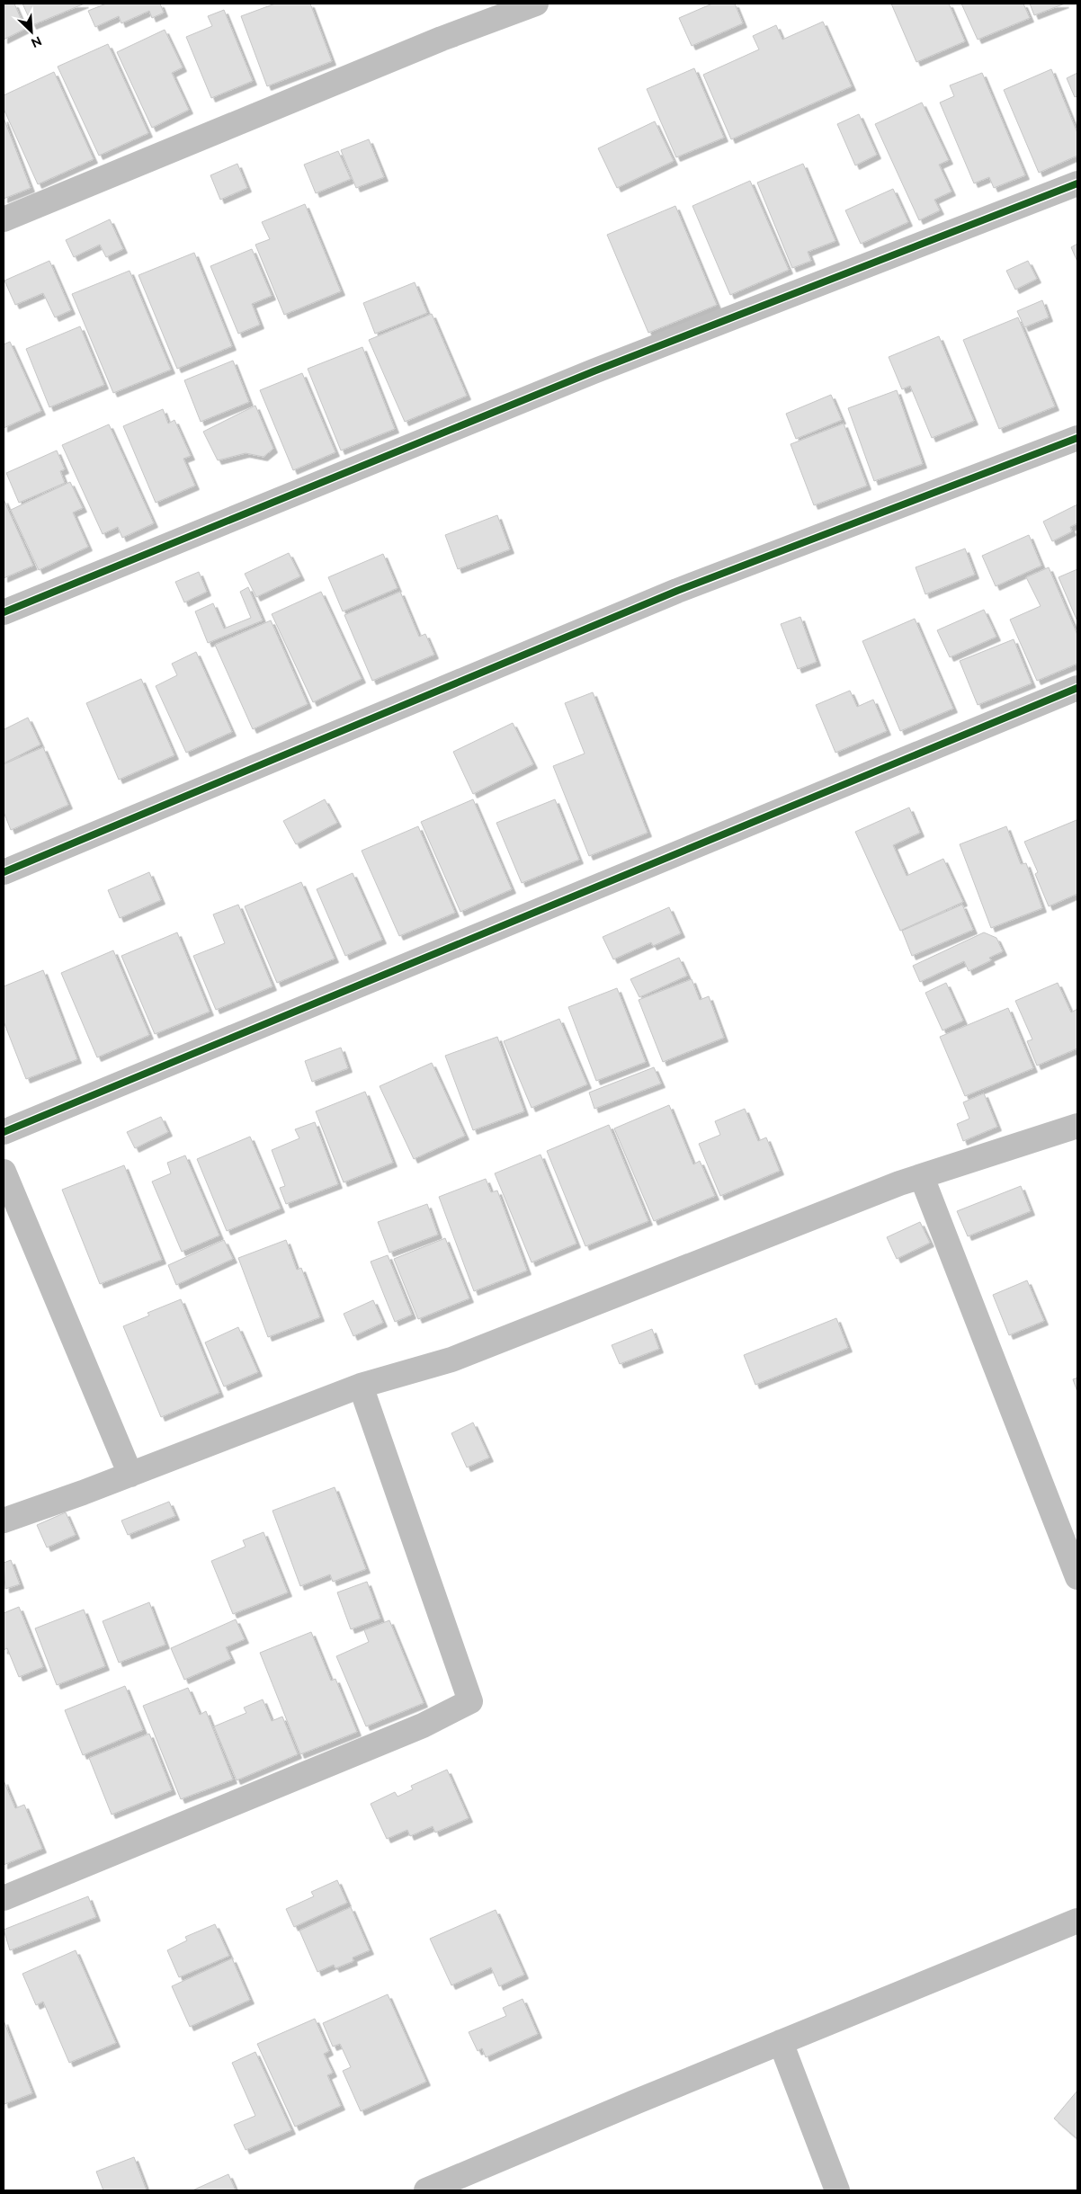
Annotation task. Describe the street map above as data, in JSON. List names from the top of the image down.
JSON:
{
  "north": "bottom right"
}
